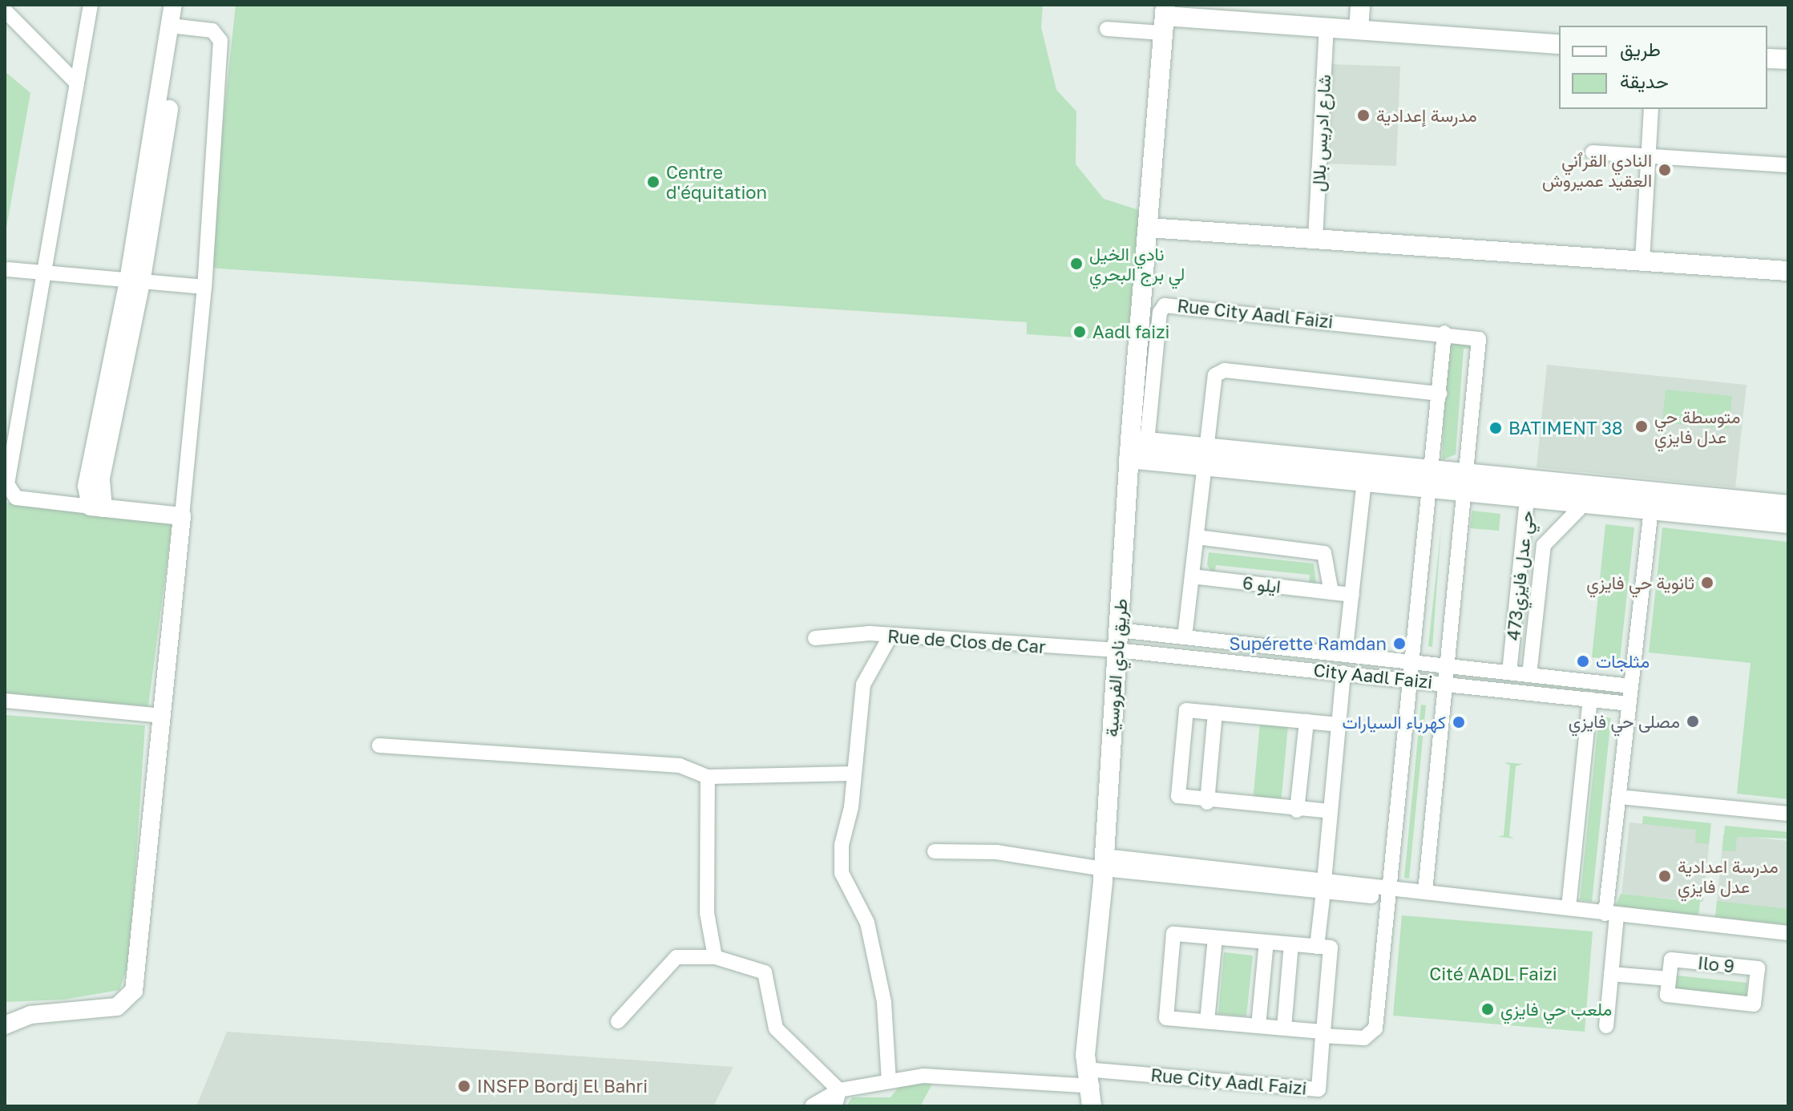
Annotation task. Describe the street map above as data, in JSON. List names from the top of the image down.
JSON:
{
  "streets": {
    "main road": ["طريق نادي الفروسية"],
    "street": [
      "شارع ادريس بلال",
      "Rue City Aadl Faizi",
      "473حي عدل فايزي",
      "ايلو 6",
      "Rue de Clos de Car",
      "City Aadl Faizi",
      "Ilo 9"
    ]
  },
  "crossings": [
    ["Rue City Aadl Faizi", "طريق نادي الفروسية"],
    ["Rue City Aadl Faizi", "City Aadl Faizi"],
    ["Rue de Clos de Car", "طريق نادي الفروسية"],
    ["Rue de Clos de Car", "City Aadl Faizi"],
    ["طريق نادي الفروسية", "City Aadl Faizi"]
  ],
  "parks": ["Cité AADL Faizi"],
  "places": [
    "مدرسة إعدادية",
    "النادي القرٱني العقيد عميروش",
    "Centre d'équitation",
    "نادي الخيل لي برج البحري",
    "Aadl faizi",
    "متوسطة حي عدل فايزي",
    "BATIMENT 38",
    "ثانوية حي فايزي",
    "Supérette Ramdan",
    "مثلجات",
    "مصلى حي فايزي",
    "كهرباء السيارات",
    "مدرسة اعدادية عدل فايزي",
    "ملعب حي فايزي",
    "INSFP Bordj El Bahri"
  ],
  "legend": ["طريق", "حديقة"]
}
